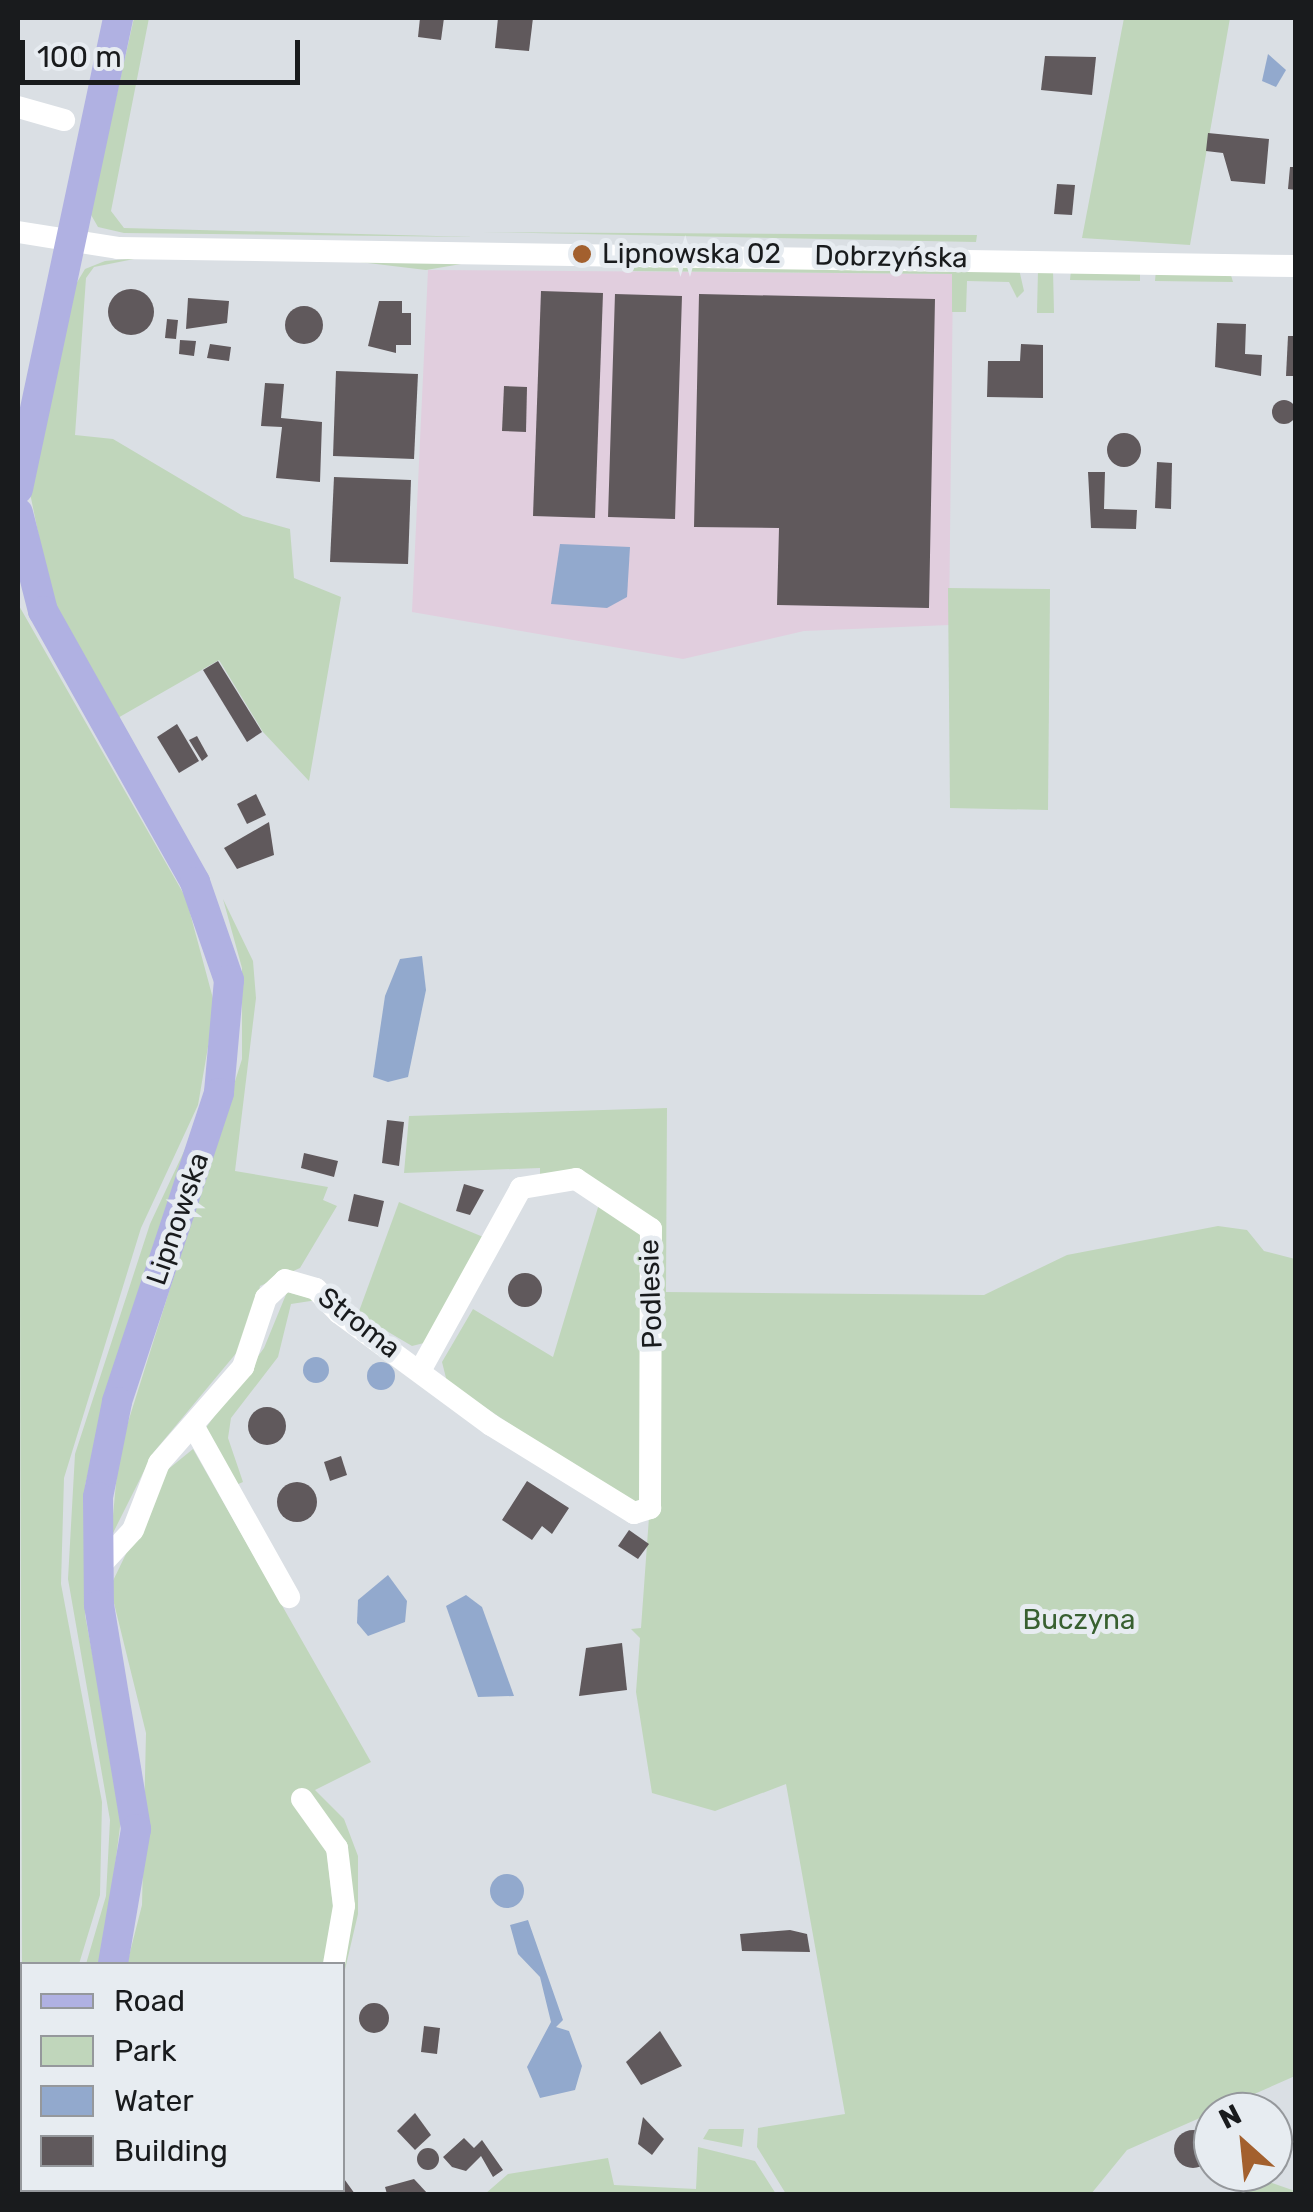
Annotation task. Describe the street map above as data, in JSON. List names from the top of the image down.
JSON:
{
  "streets": {
    "main road": ["Lipnowska"],
    "street": ["Dobrzyńska", "Podlesie", "Stroma"]
  },
  "crossings": [
    ["Lipnowska", "Stroma"],
    ["Podlesie", "Stroma"]
  ],
  "parks": ["Buczyna"],
  "places": ["Lipnowska 02"],
  "legend": [
    "Road",
    "Park",
    "Water",
    "Building"
  ],
  "scale_bar": "100 m",
  "north": "top left"
}
